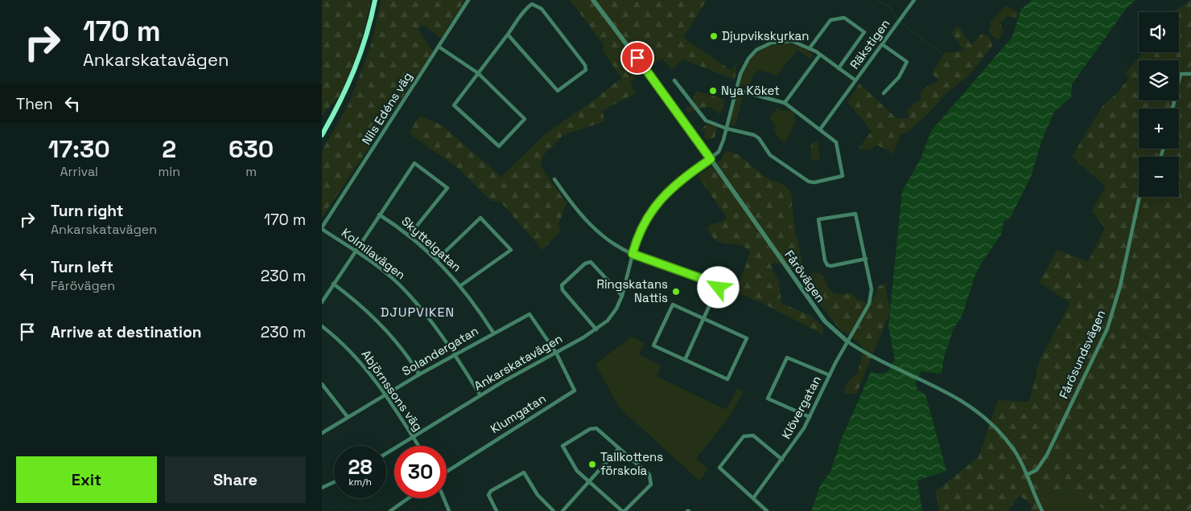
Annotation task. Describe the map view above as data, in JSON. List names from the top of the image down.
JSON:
{
  "streets": {
    "street": [
      "Räkstigen",
      "Nils Edéns väg",
      "Skyttelgatan",
      "Kolmilavägen",
      "Fårövägen",
      "Solandergatan",
      "Fårösundsvägen",
      "Ankarskatavägen",
      "Abjörnssons väg",
      "Klövergatan",
      "Klumgatan"
    ]
  },
  "crossings": [
    ["Räkstigen", "Ankarskatavägen"],
    ["Nils Edéns väg", "Kolmilavägen"],
    ["Skyttelgatan", "Solandergatan"],
    ["Kolmilavägen", "Solandergatan"],
    ["Kolmilavägen", "Ankarskatavägen"],
    ["Fårövägen", "Fårösundsvägen"],
    ["Fårövägen", "Ankarskatavägen"],
    ["Fårövägen", "Klövergatan"],
    ["Solandergatan", "Ankarskatavägen"],
    ["Solandergatan", "Abjörnssons väg"],
    ["Solandergatan", "Klumgatan"],
    ["Ankarskatavägen", "Abjörnssons väg"],
    ["Ankarskatavägen", "Klumgatan"]
  ],
  "districts": ["DJUPVIKEN"],
  "places": [
    "Djupvikskyrkan",
    "Nya Köket",
    "Ringskatans Nattis",
    "Tallkottens förskola"
  ],
  "page": {
    "turn": ["170 m", "Ankarskatavägen"],
    "map_buttons": ["+", "−"],
    "then": "Then",
    "eta": [
      "17:30",
      "Arrival",
      "2",
      "min",
      "630",
      "m"
    ],
    "list": [
      {
        "name": "Turn right",
        "note": "Ankarskatavägen",
        "value": "170 m"
      },
      {
        "name": "Turn left",
        "note": "Fårövägen",
        "value": "230 m"
      },
      {
        "name": "Arrive at destination",
        "value": "230 m"
      }
    ],
    "speed": "28 km/h",
    "limit": "30",
    "buttons": ["Exit", "Share"]
  }
}
